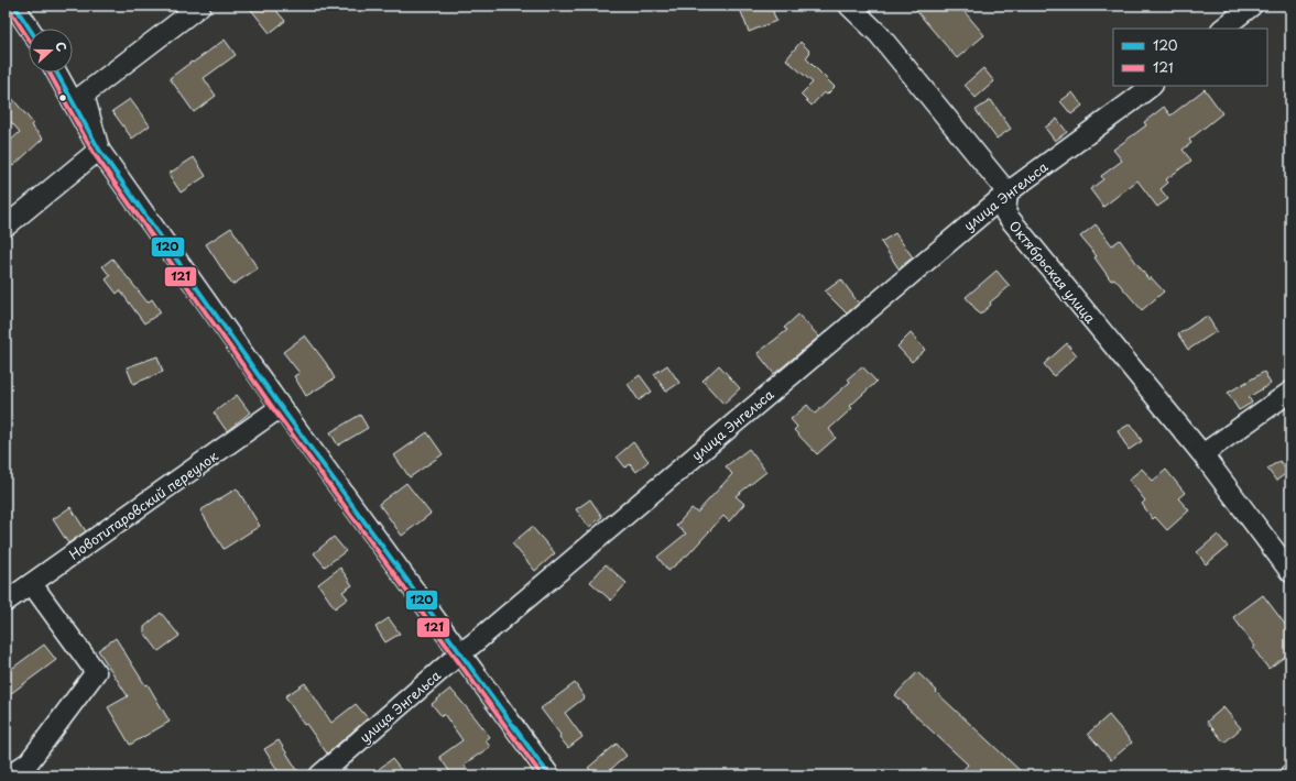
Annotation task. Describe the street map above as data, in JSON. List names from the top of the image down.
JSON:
{
  "streets": {
    "street": ["улица Энгельса", "Октябрьская улица", "Новотитаровский переулок"]
  },
  "crossings": [
    ["улица Энгельса", "Октябрьская улица"]
  ],
  "lines": ["transit line 120", "transit line 121"],
  "legend": ["120", "121"],
  "north": "right"
}
